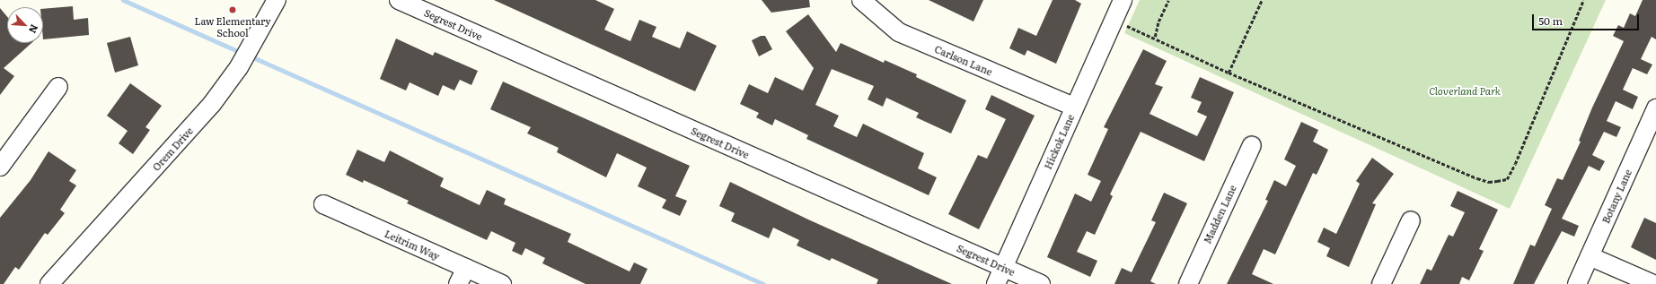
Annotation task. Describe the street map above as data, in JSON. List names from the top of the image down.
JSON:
{
  "streets": {
    "street": [
      "Segrest Drive",
      "Carlson Lane",
      "Hickok Lane",
      "Orem Drive",
      "Botany Lane",
      "Madden Lane",
      "Leitrim Way"
    ]
  },
  "crossings": [
    ["Segrest Drive", "Hickok Lane"],
    ["Carlson Lane", "Hickok Lane"]
  ],
  "parks": ["Cloverland Park"],
  "places": ["Law Elementary School"],
  "scale_bar": "50 m",
  "north": "bottom right"
}
